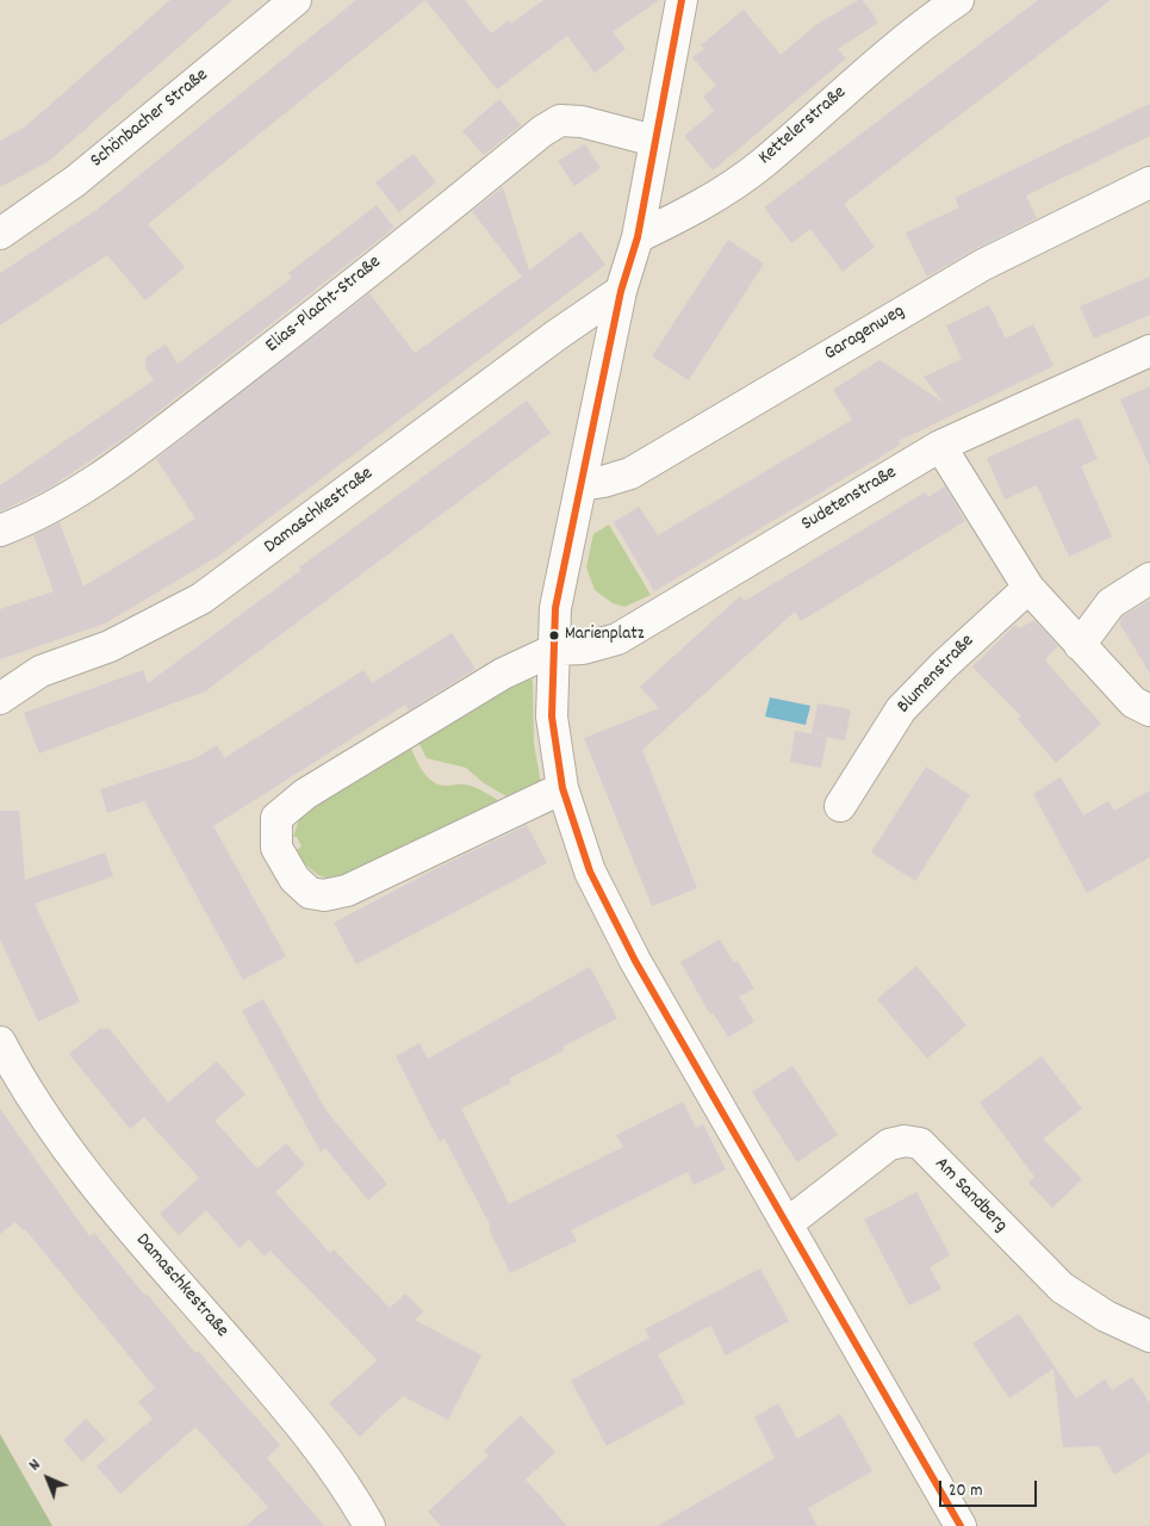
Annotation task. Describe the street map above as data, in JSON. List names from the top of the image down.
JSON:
{
  "streets": {
    "street": [
      "Schönbacher Straße",
      "Kettelerstraße",
      "Elias-Placht-Straße",
      "Garagenweg",
      "Sudetenstraße",
      "Damaschkestraße",
      "Blumenstraße",
      "Am Sandberg"
    ]
  },
  "places": ["Marienplatz"],
  "scale_bar": "20 m",
  "north": "top left"
}
